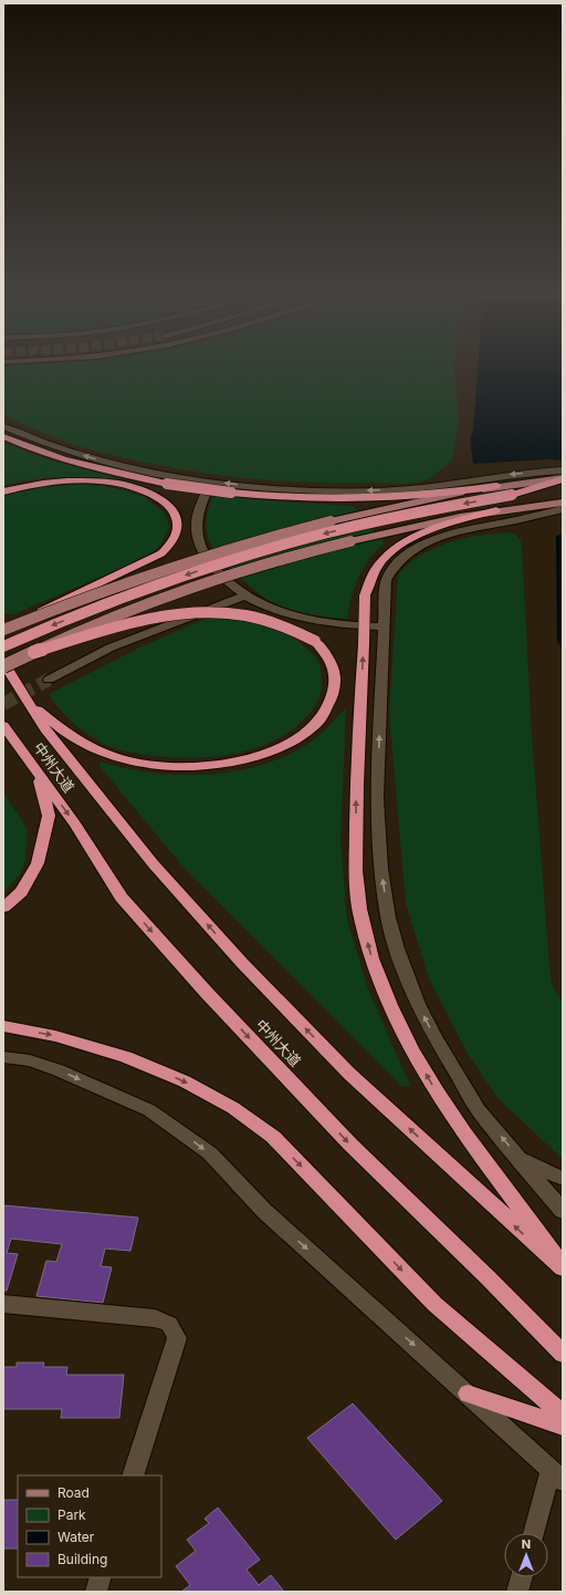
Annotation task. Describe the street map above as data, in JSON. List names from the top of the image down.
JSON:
{
  "streets": {
    "highway": ["中州大道"]
  },
  "legend": [
    "Road",
    "Park",
    "Water",
    "Building"
  ],
  "north": "top"
}
